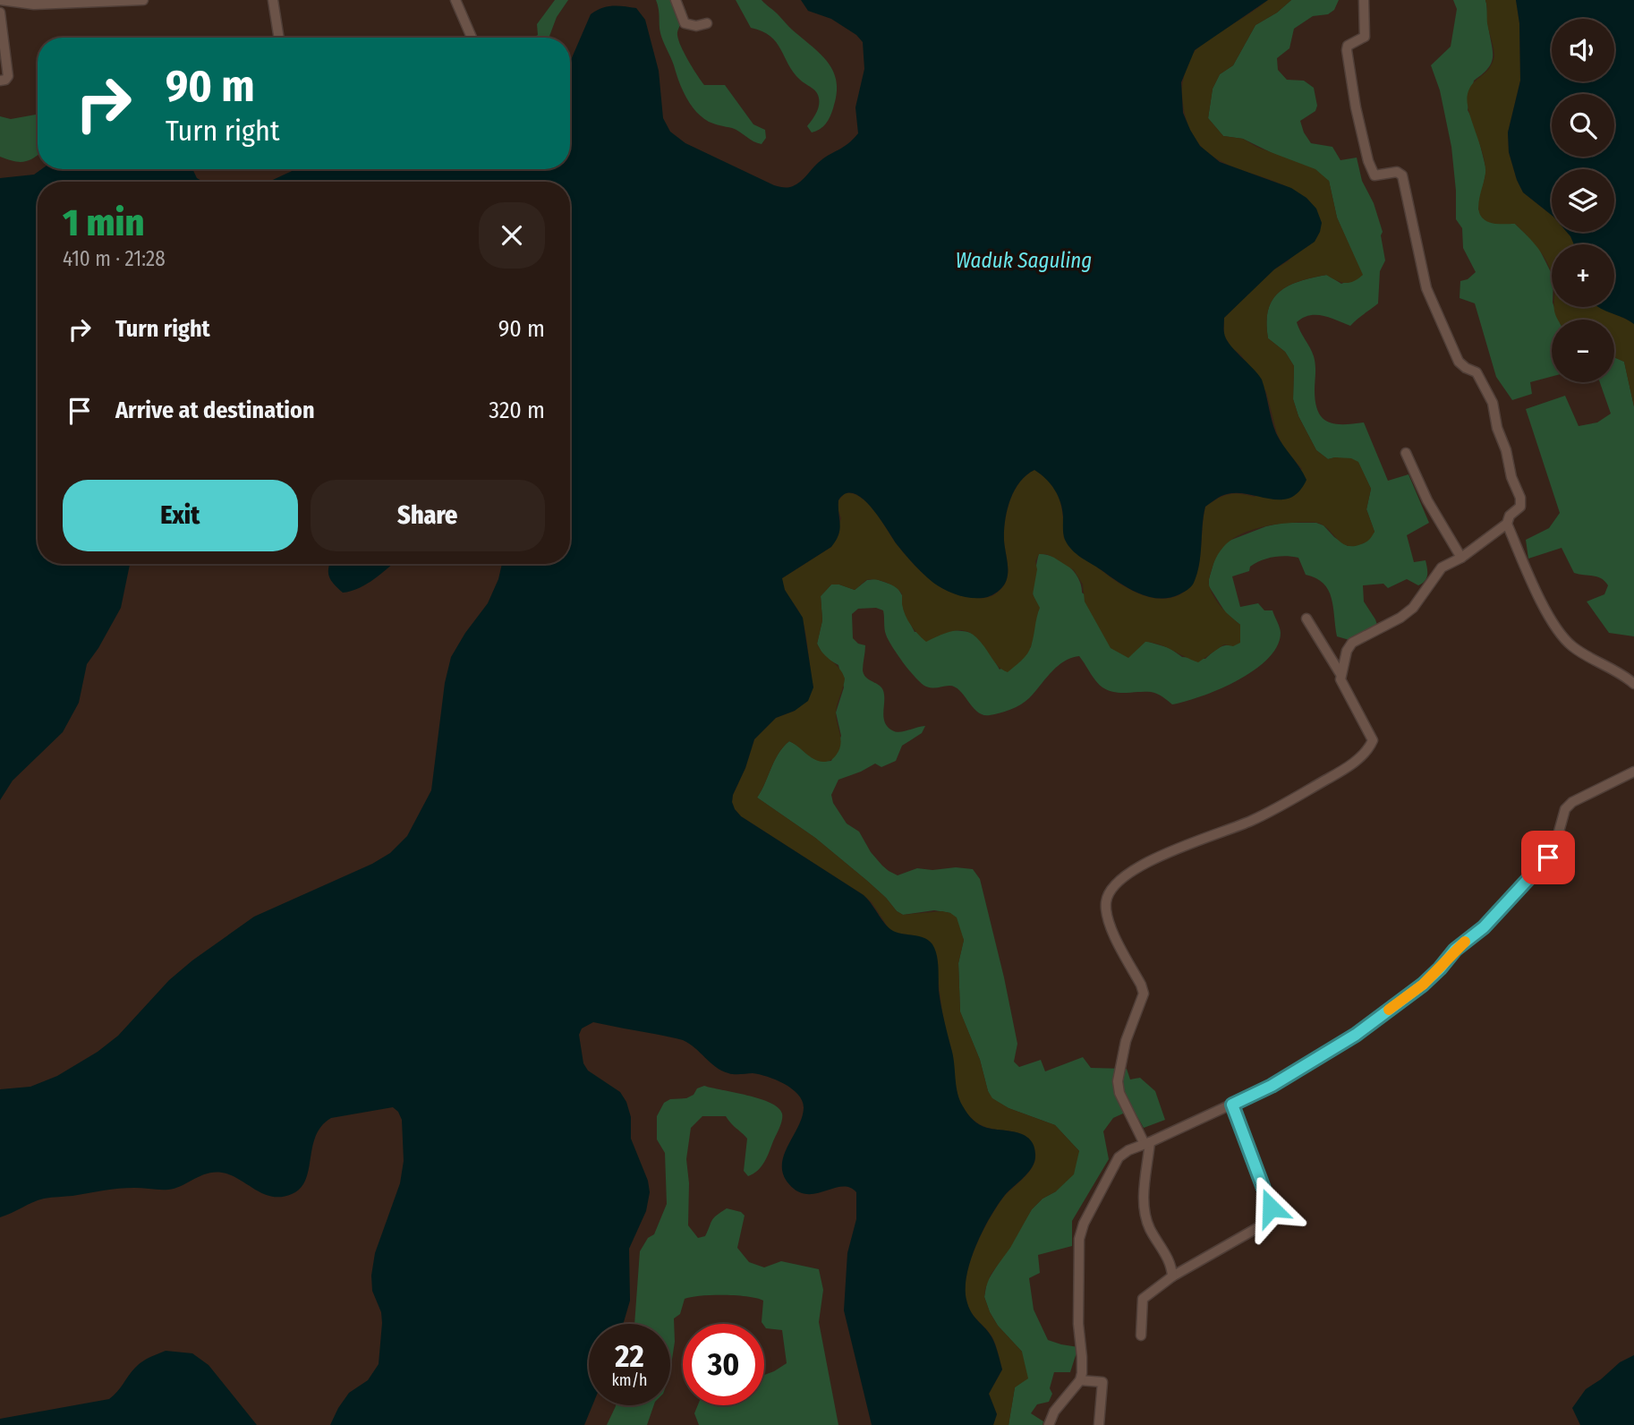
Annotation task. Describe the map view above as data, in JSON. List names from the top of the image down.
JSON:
{
  "water": ["Waduk Saguling"],
  "page": {
    "map_buttons": ["+", "−"],
    "turn": ["90 m", "Turn right"],
    "heading": ["1 min", "410 m · 21:28"],
    "list": [
      {
        "name": "Turn right",
        "value": "90 m"
      },
      {
        "name": "Arrive at destination",
        "value": "320 m"
      }
    ],
    "buttons": ["Exit", "Share"],
    "speed": "22 km/h",
    "limit": "30"
  }
}
